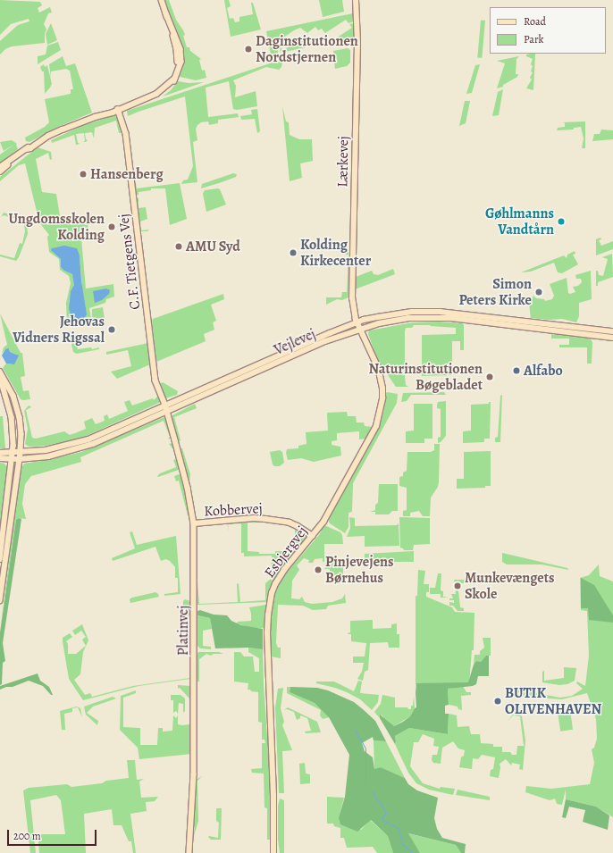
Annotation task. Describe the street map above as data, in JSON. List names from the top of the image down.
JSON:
{
  "streets": {
    "street": [
      "Lærkevej",
      "C.F. Tietgens Vej",
      "Vejlevej",
      "Kobbervej",
      "Esbjergvej",
      "Platinvej"
    ]
  },
  "crossings": [
    ["Lærkevej", "Vejlevej"],
    ["Lærkevej", "Esbjergvej"],
    ["C.F. Tietgens Vej", "Vejlevej"],
    ["C.F. Tietgens Vej", "Platinvej"],
    ["Vejlevej", "Esbjergvej"],
    ["Vejlevej", "Platinvej"],
    ["Kobbervej", "Esbjergvej"],
    ["Kobbervej", "Platinvej"]
  ],
  "places": [
    "Daginstitutionen Nordstjernen",
    "Hansenberg",
    "Gøhlmanns Vandtårn",
    "Ungdomsskolen Kolding",
    "AMU Syd",
    "Kolding Kirkecenter",
    "Simon Peters Kirke",
    "Jehovas Vidners Rigssal",
    "Alfabo",
    "Naturinstitutionen Bøgebladet",
    "Pinjevejens Børnehus",
    "Munkevængets Skole",
    "BUTIK OLIVENHAVEN"
  ],
  "legend": ["Road", "Park"],
  "scale_bar": "200 m"
}
